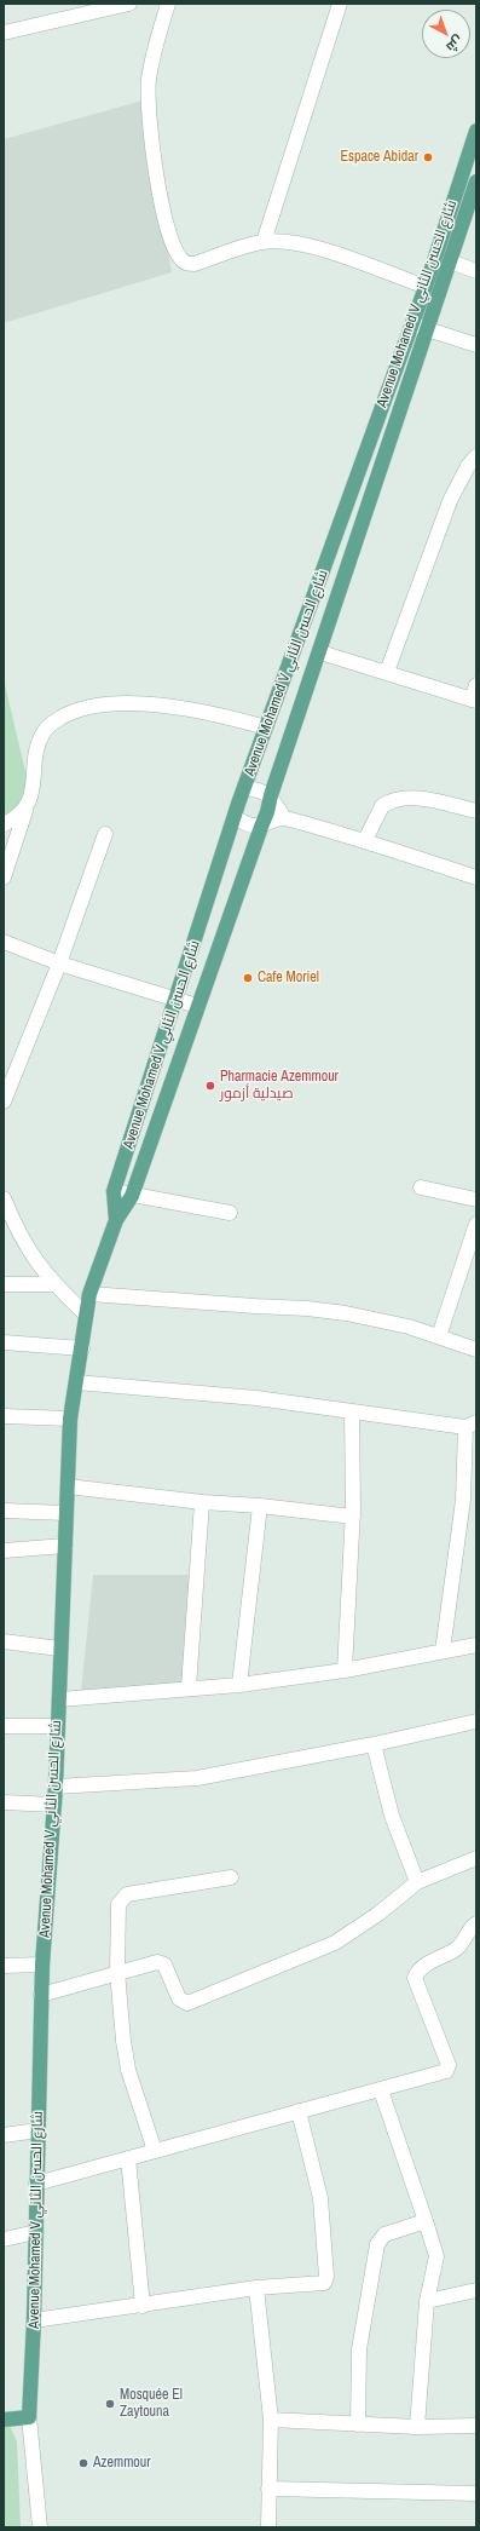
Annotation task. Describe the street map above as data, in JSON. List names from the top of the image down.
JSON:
{
  "streets": {
    "main road": ["Avenue Mohamed V شارع الحسن الثاني"]
  },
  "places": [
    "Espace Abidar",
    "Cafe Moriel",
    "Pharmacie Azemmour صيدلية أزمور",
    "Mosquée El Zaytouna",
    "Azemmour"
  ],
  "north": "bottom right"
}
